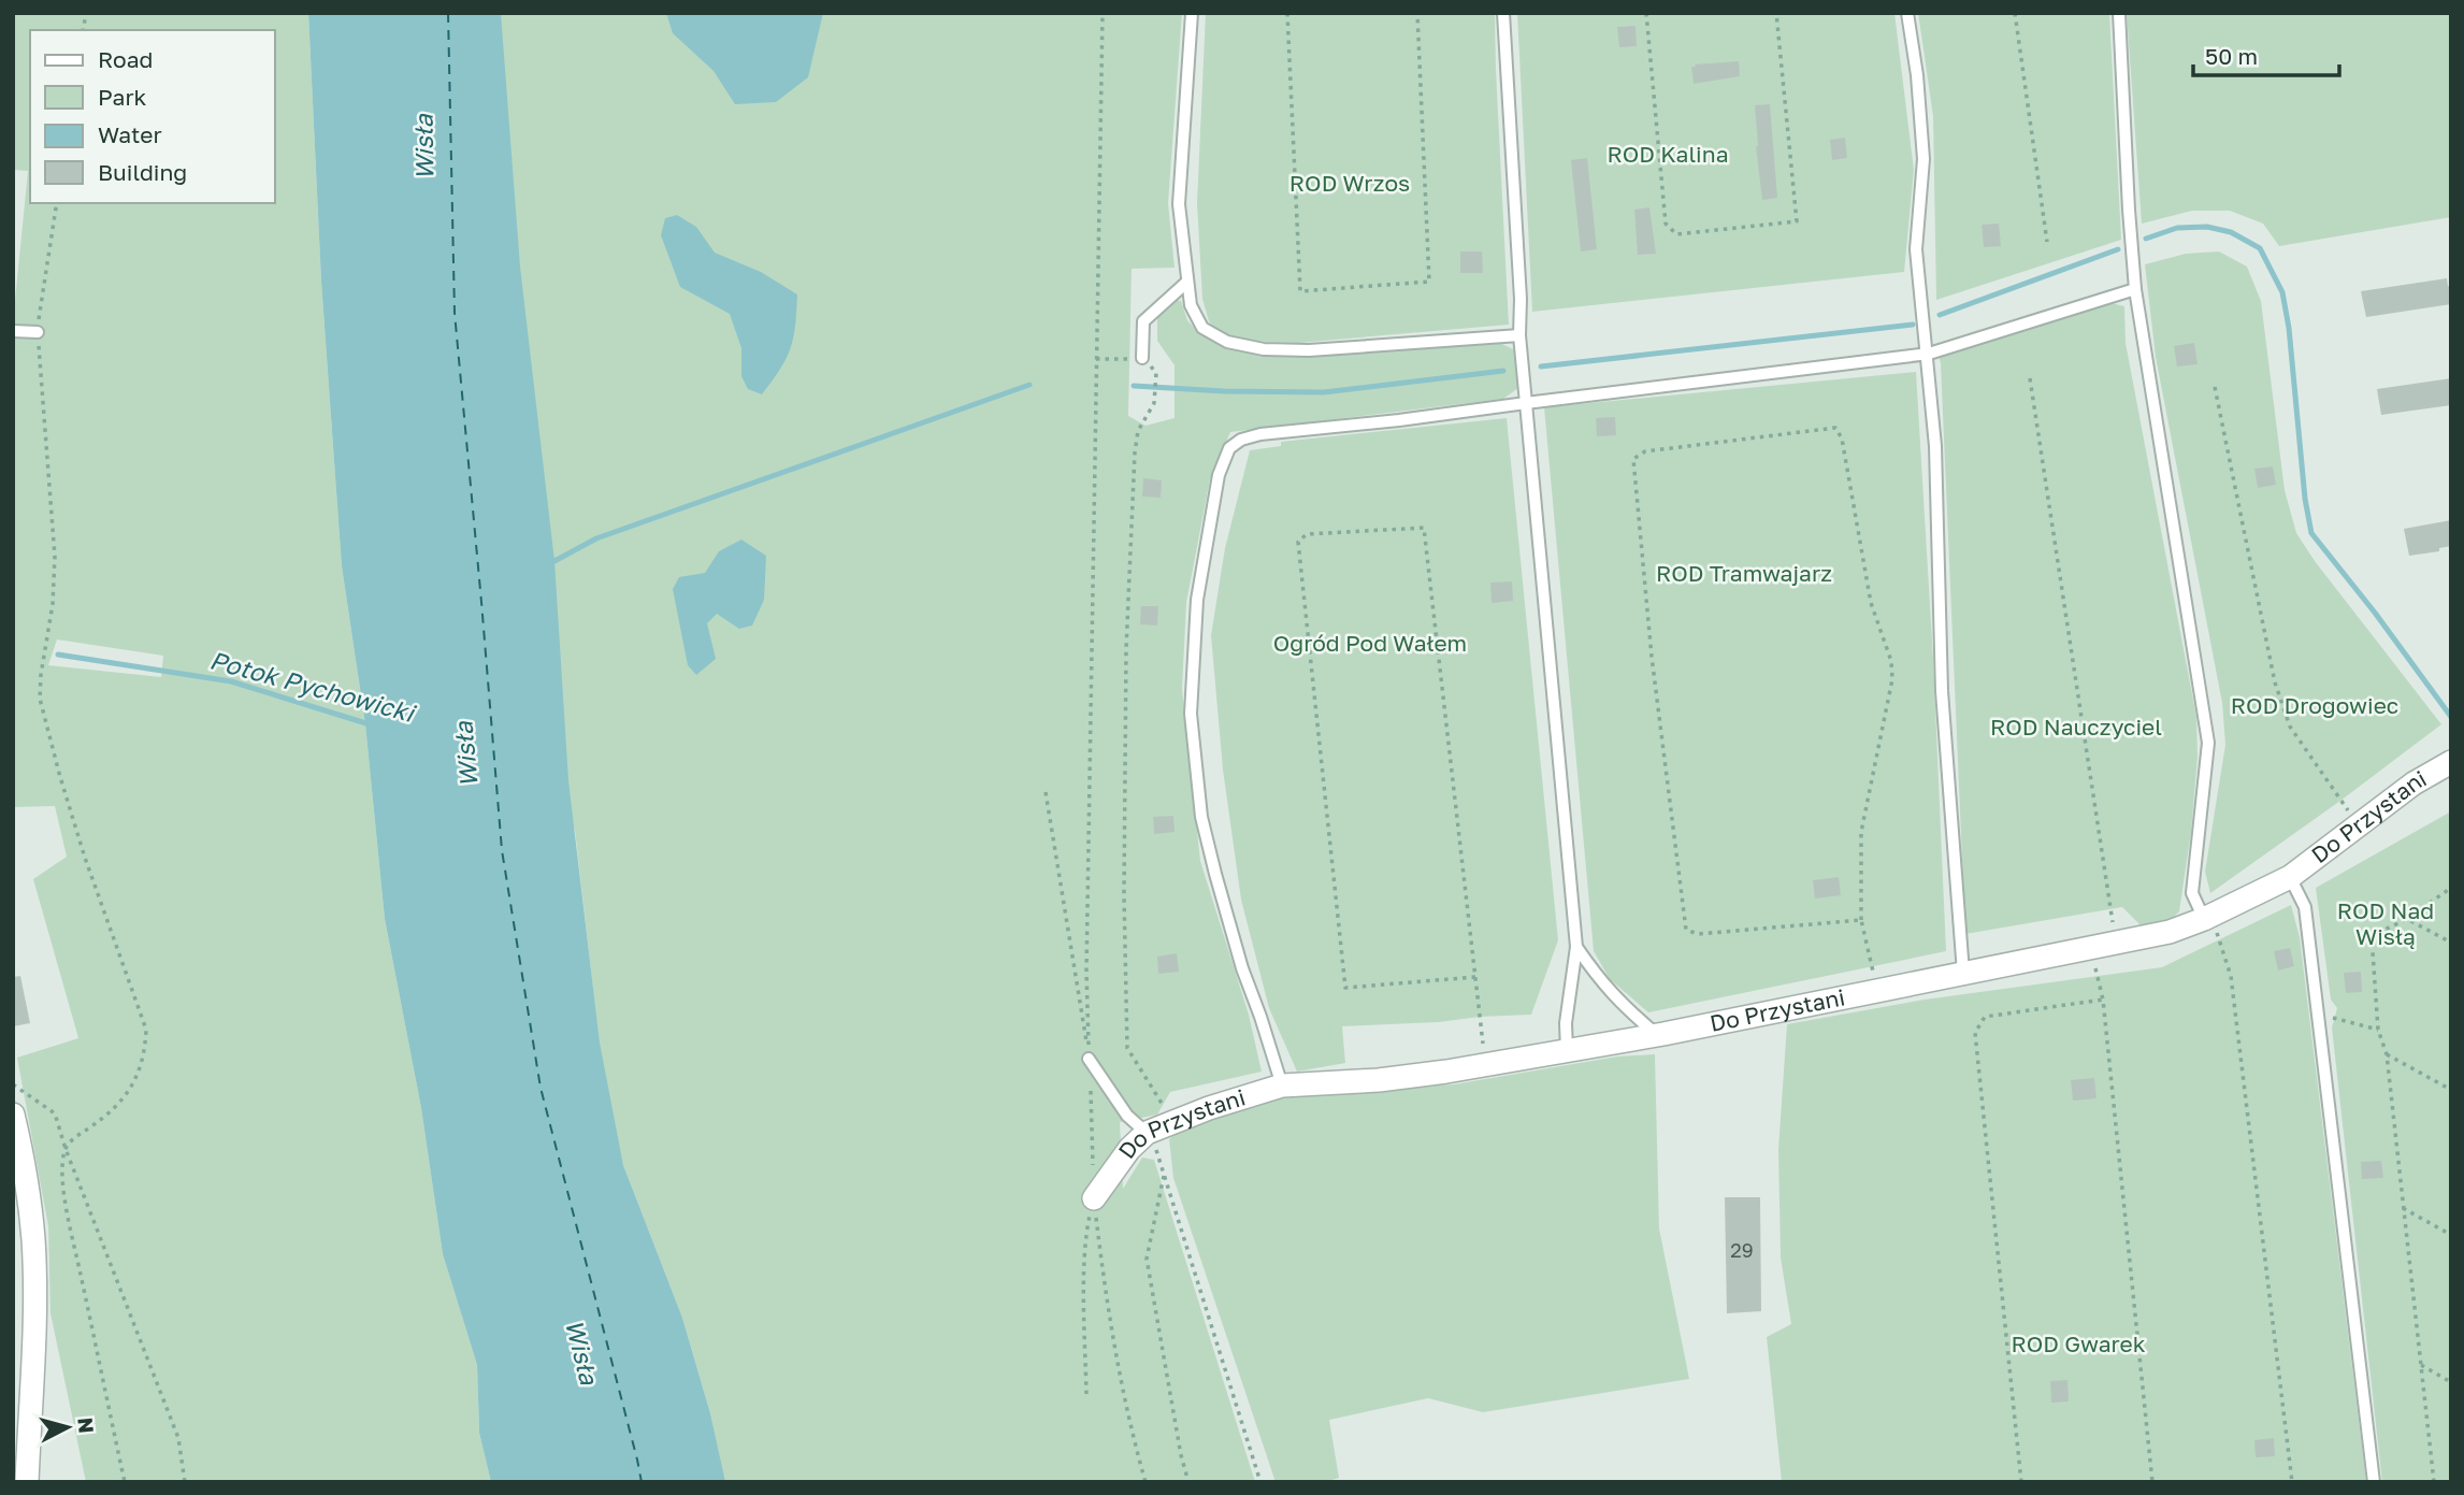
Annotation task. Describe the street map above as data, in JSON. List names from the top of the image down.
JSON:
{
  "streets": {
    "street": ["Do Przystani"]
  },
  "water": ["Wisła", "Potok Pychowicki"],
  "parks": [
    "ROD Kalina",
    "ROD Wrzos",
    "ROD Tramwajarz",
    "Ogród Pod Wałem",
    "ROD Drogowiec",
    "ROD Nauczyciel",
    "ROD Nad Wisłą",
    "ROD Gwarek"
  ],
  "house_numbers": ["29"],
  "legend": [
    "Road",
    "Park",
    "Water",
    "Building"
  ],
  "scale_bar": "50 m",
  "north": "right"
}
